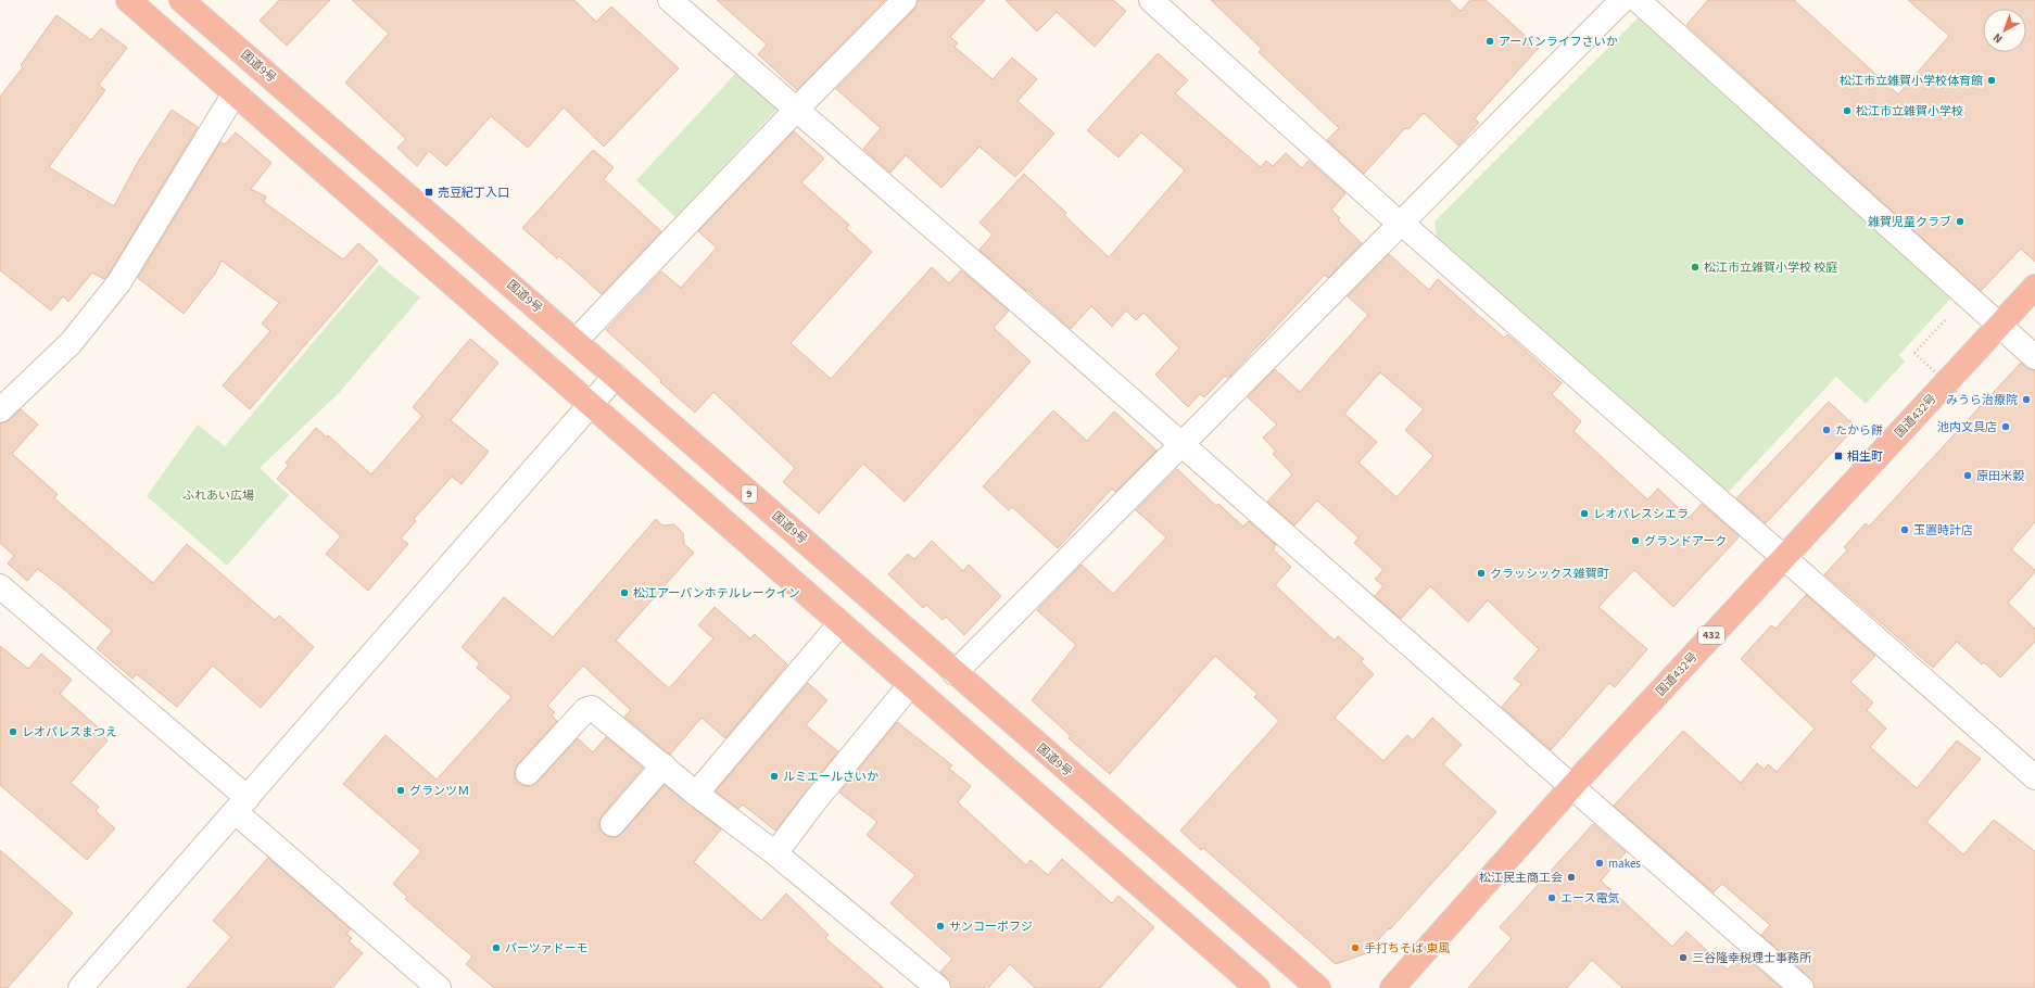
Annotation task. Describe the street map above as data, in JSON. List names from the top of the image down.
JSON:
{
  "streets": {
    "highway": [
      "国道9号",
      "国道432号",
      "9",
      "432"
    ]
  },
  "parks": ["ふれあい広場"],
  "places": {
    "other": [
      "アーバンライフさいか",
      "松江市立雑賀小学校体育館",
      "松江市立雑賀小学校",
      "雑賀児童クラブ",
      "松江市立雑賀小学校 校庭",
      "みうら治療院",
      "池内文具店",
      "たから餅",
      "原田米穀",
      "レオパレスシエラ",
      "玉置時計店",
      "グランドアーク",
      "クラッシックス雑賀町",
      "松江アーバンホテルレークイン",
      "レオパレスまつえ",
      "ルミエールさいか",
      "グランツＭ",
      "makes",
      "松江民主商工会",
      "エース電気",
      "サンコーポフジ",
      "パーツァドーモ",
      "手打ちそば 東風",
      "三谷隆幸税理士事務所"
    ],
    "transit": ["売豆紀丁入口", "相生町"]
  },
  "north": "bottom left"
}
